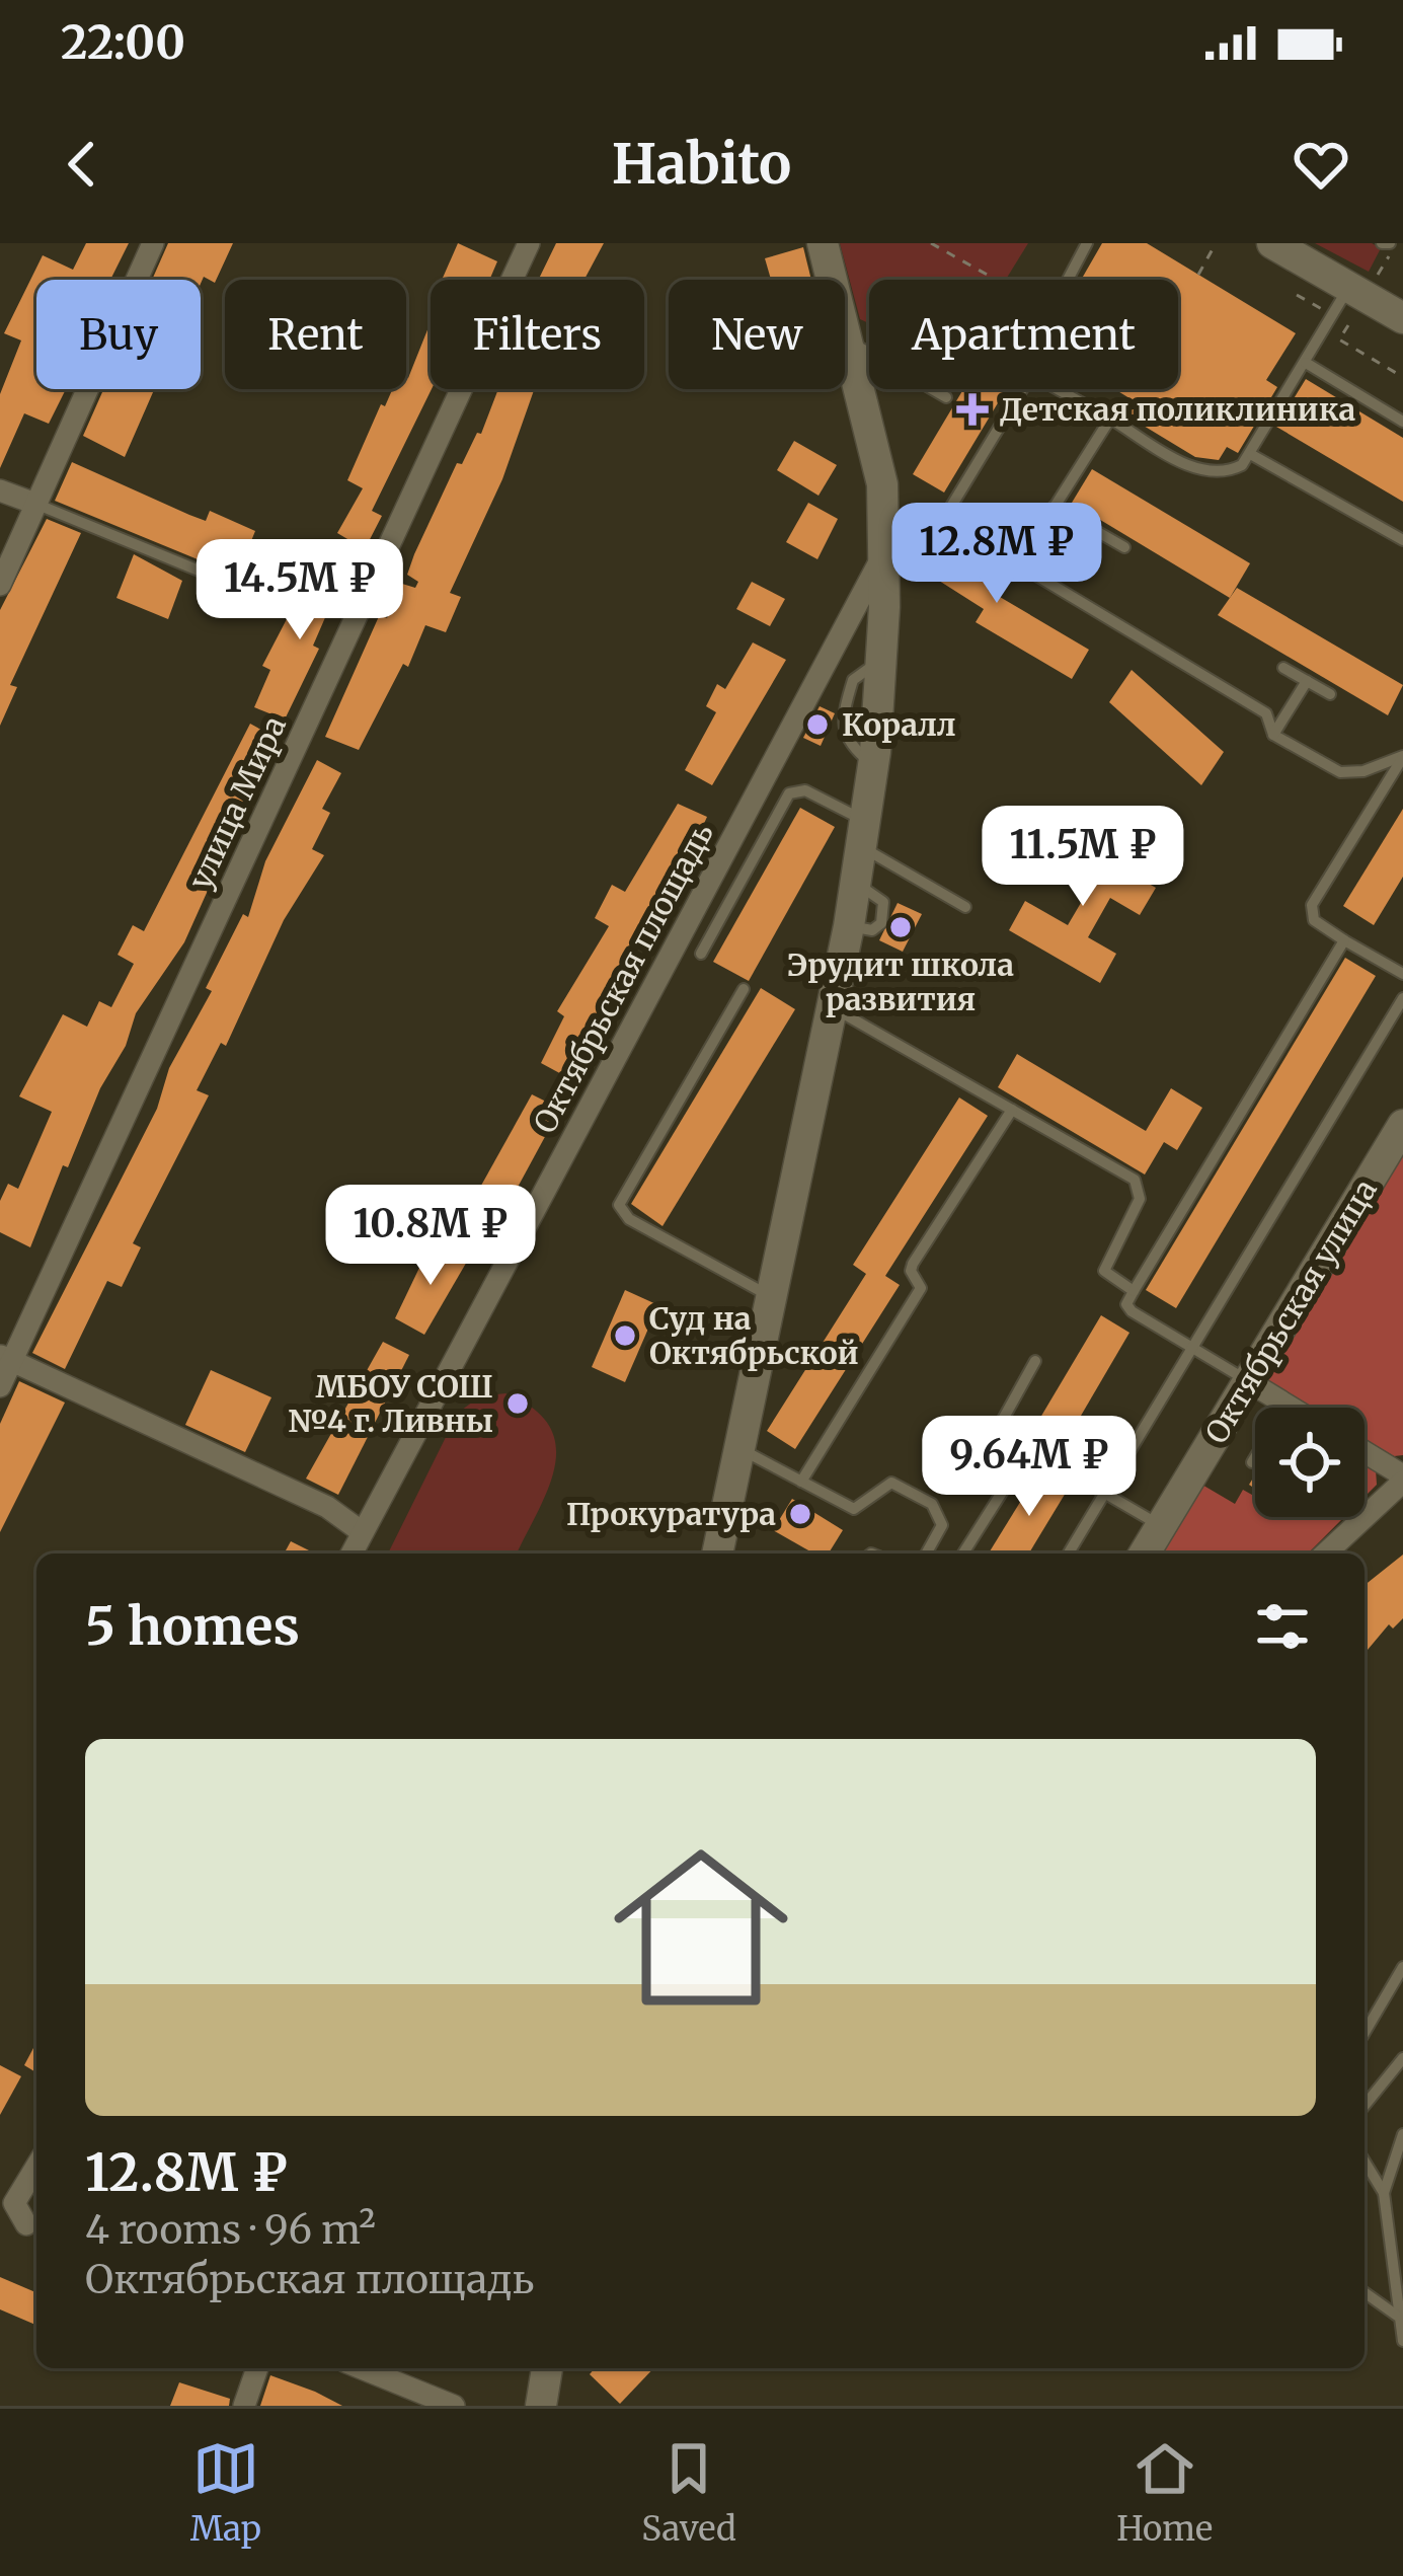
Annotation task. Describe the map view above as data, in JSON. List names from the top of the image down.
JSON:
{
  "streets": {
    "street": ["улица Мира", "Октябрьская площадь", "Октябрьская улица"]
  },
  "places": {
    "health": ["Детская поликлиника"],
    "other": [
      "Коралл",
      "Эрудит школа развития",
      "Суд на Октябрьской",
      "МБОУ СОШ №4 г. Ливны",
      "Прокуратура"
    ]
  },
  "page": {
    "status": "22:00",
    "header": "Habito",
    "chip": [
      "Buy",
      "Rent",
      "Filters",
      "New",
      "Apartment"
    ],
    "price": [
      "12.8M ₽",
      "14.5M ₽",
      "11.5M ₽",
      "10.8M ₽",
      "9.64M ₽"
    ],
    "heading": "5 homes",
    "list": [
      {
        "name": "12.8M ₽",
        "note": "4 rooms · 96 m² · Октябрьская площадь"
      }
    ],
    "tabs": ["Map", "Saved", "Home"]
  }
}
